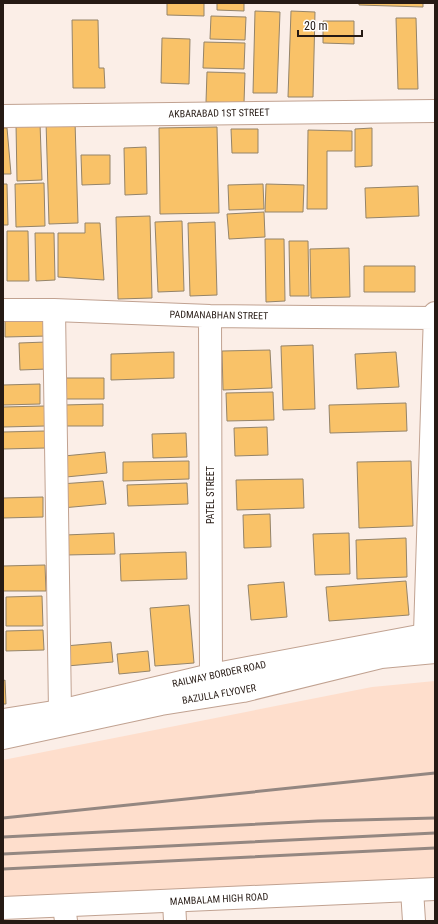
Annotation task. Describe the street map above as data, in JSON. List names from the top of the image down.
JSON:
{
  "streets": {
    "street": [
      "AKBARABAD 1ST STREET",
      "PADMANABHAN STREET",
      "PATEL STREET",
      "RAILWAY BORDER ROAD",
      "BAZULLA FLYOVER",
      "MAMBALAM HIGH ROAD"
    ]
  },
  "crossings": [
    ["PADMANABHAN STREET", "PATEL STREET"],
    ["PATEL STREET", "RAILWAY BORDER ROAD"],
    ["RAILWAY BORDER ROAD", "BAZULLA FLYOVER"]
  ],
  "scale_bar": "20 m"
}
